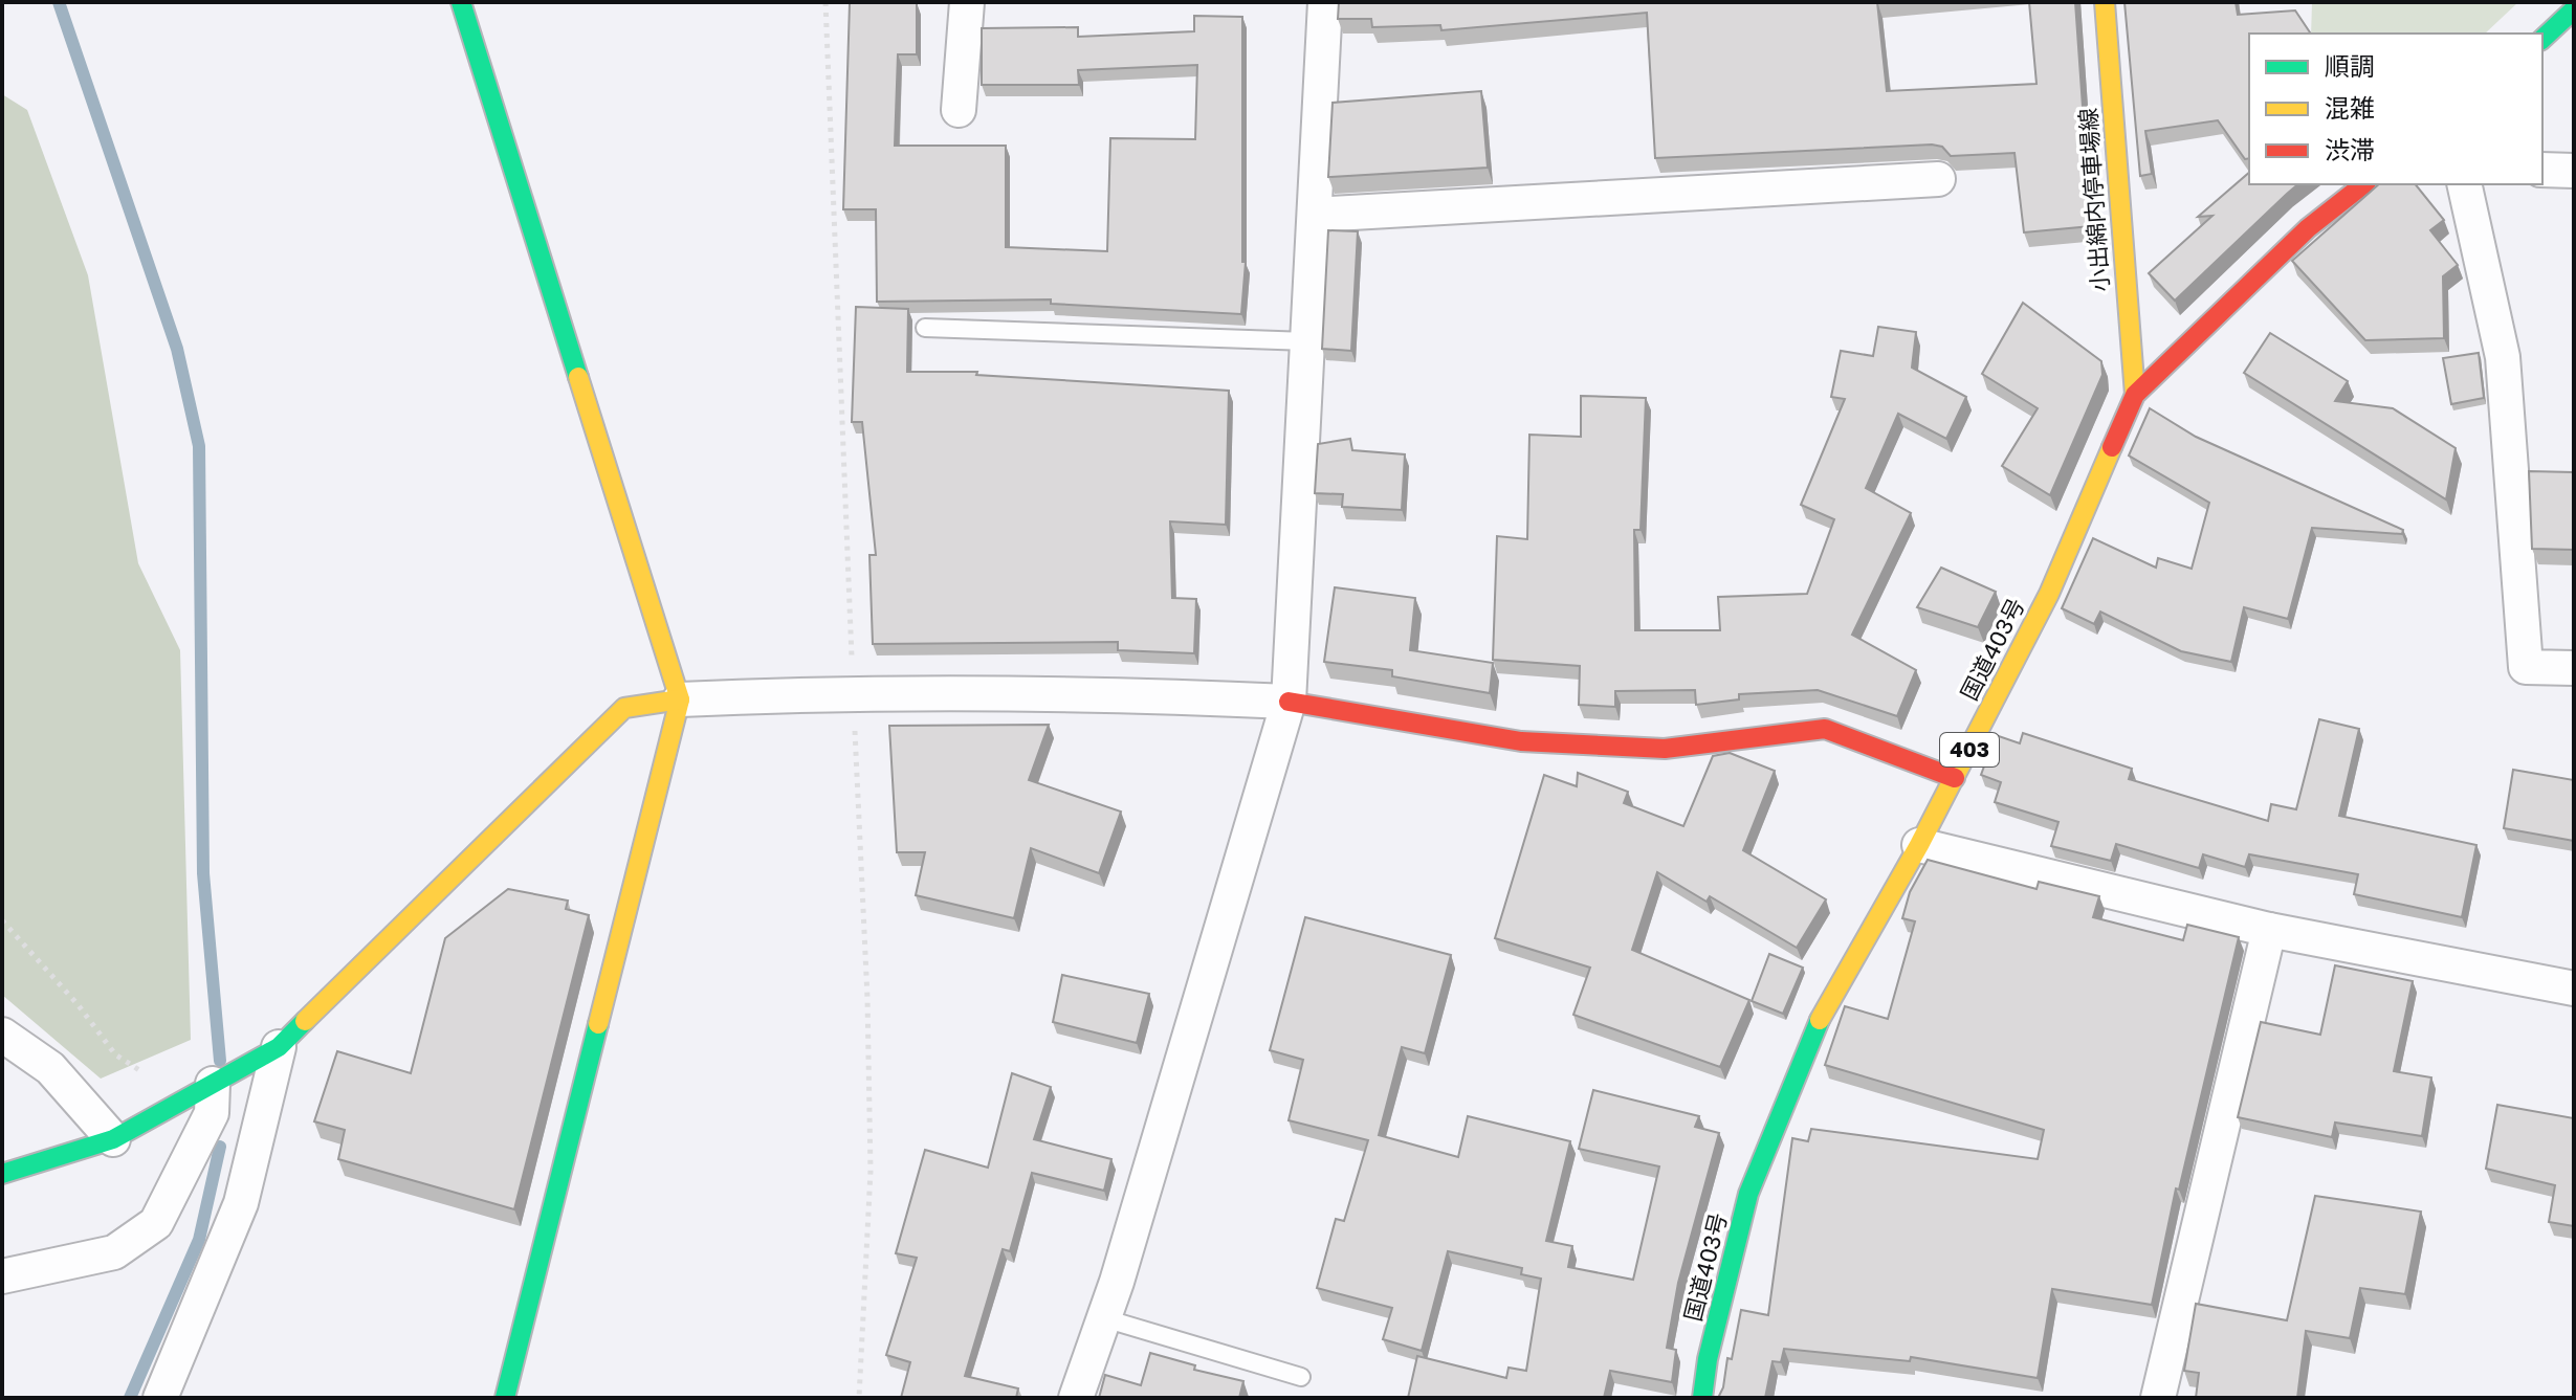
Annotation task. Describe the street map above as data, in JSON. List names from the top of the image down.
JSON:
{
  "streets": {
    "main road": ["小出綿内停車場線", "国道403号", "403"]
  },
  "crossings": [
    ["小出綿内停車場線", "国道403号"]
  ],
  "legend": ["順調", "混雑", "渋滞"]
}
